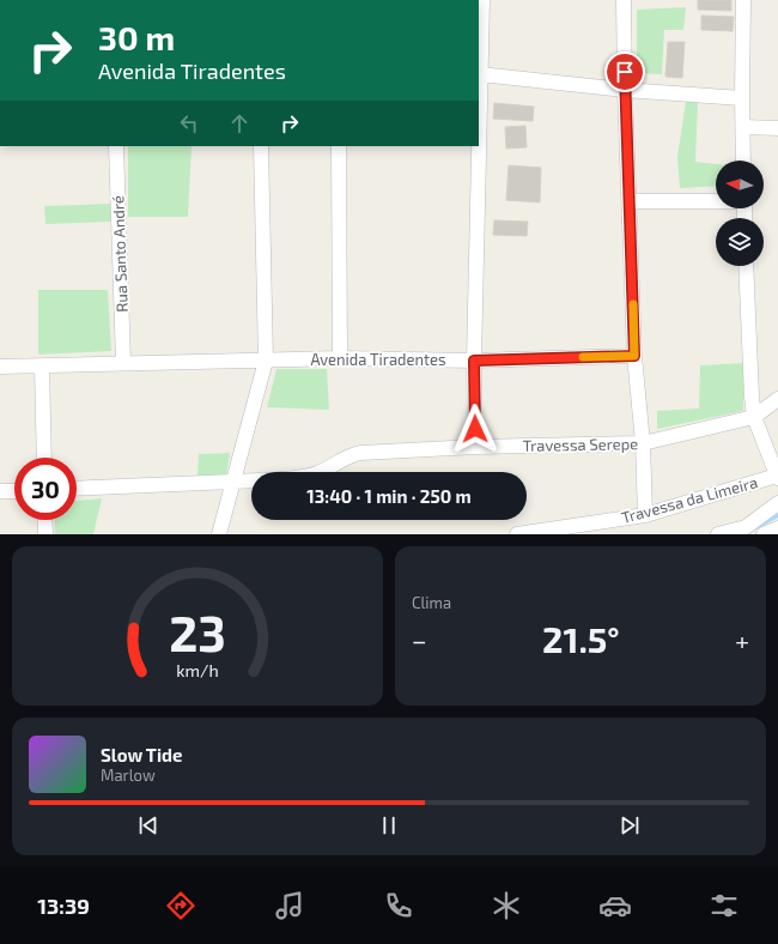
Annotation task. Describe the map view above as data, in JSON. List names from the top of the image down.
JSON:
{
  "streets": {
    "street": [
      "Rua Santo André",
      "Avenida Tiradentes",
      "Travessa Serepe",
      "Travessa da Limeira"
    ]
  },
  "crossings": [
    ["Rua Santo André", "Avenida Tiradentes"]
  ],
  "north": "left",
  "page": {
    "turn": ["30 m", "Avenida Tiradentes"],
    "limit": "30",
    "trip": "13:40 · 1 min · 250 m",
    "tile": "Clima",
    "heat": ["−", "21.5°", "+"],
    "song": ["Slow Tide", "Marlow"],
    "tabs": "13:39",
    "gauge": ["23", "km/h"]
  }
}
